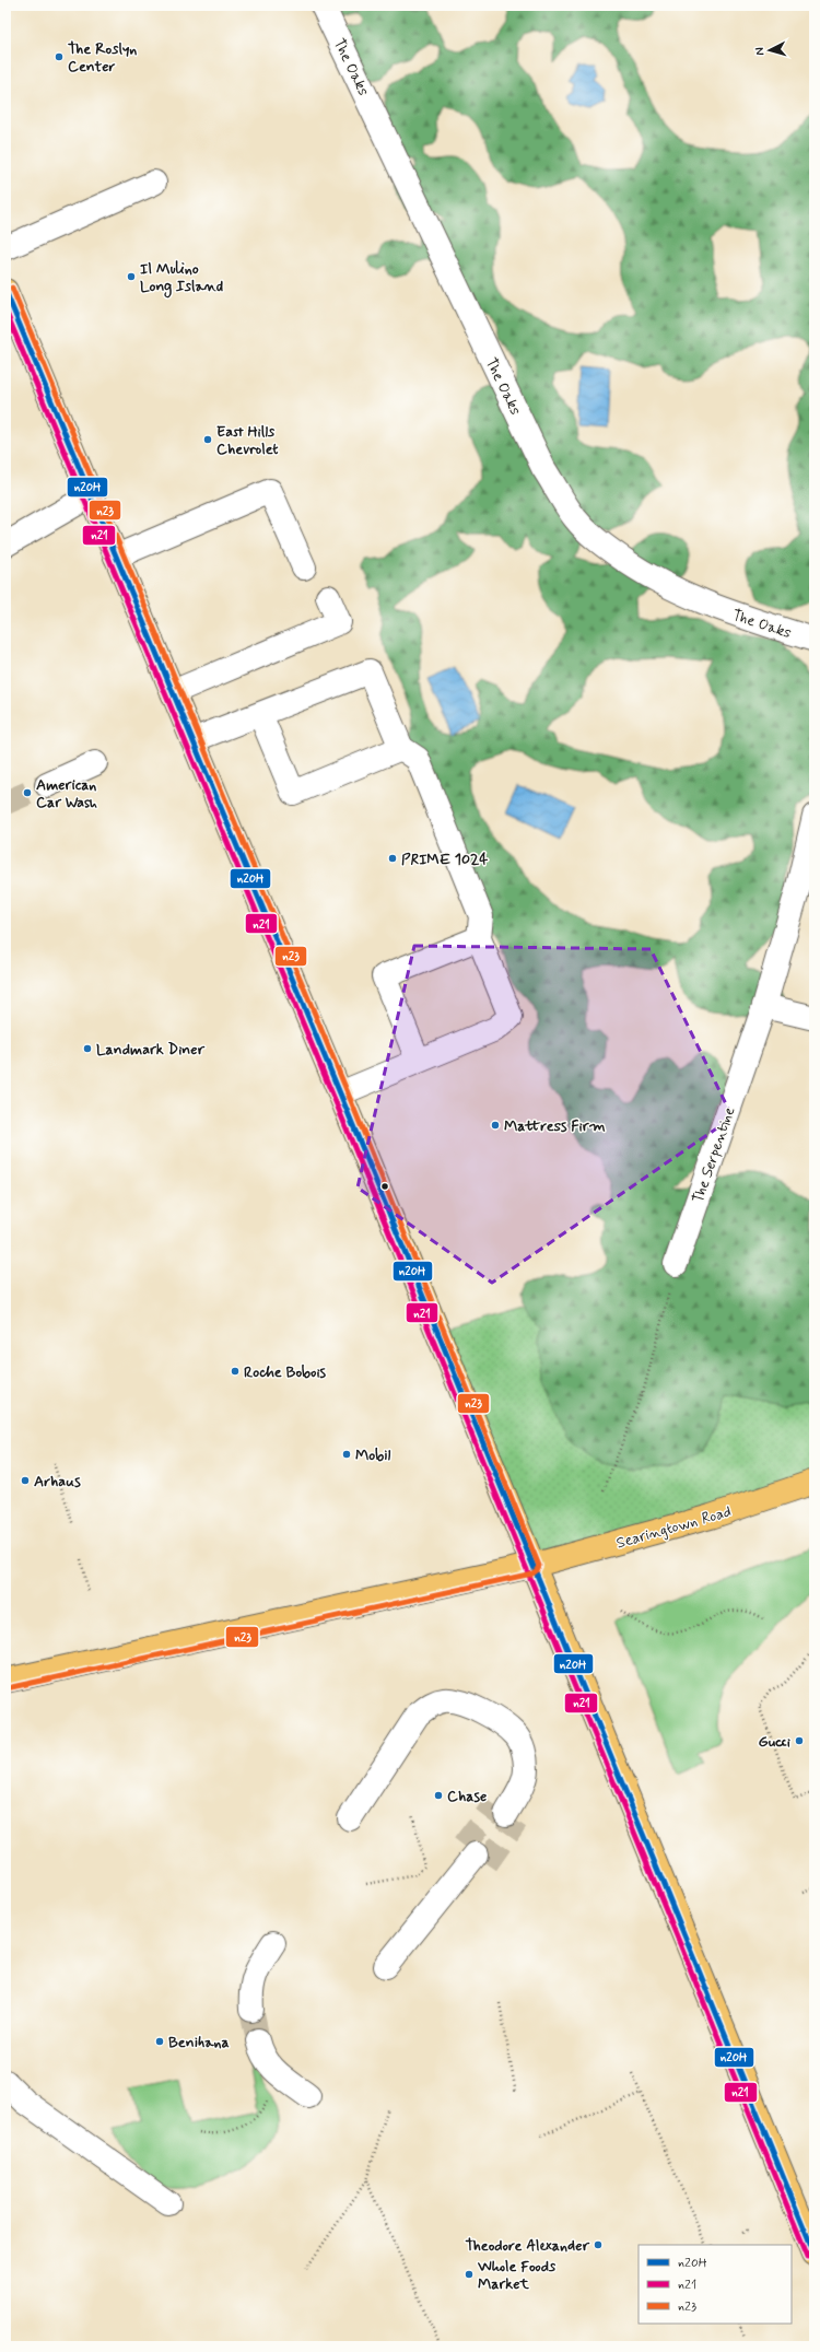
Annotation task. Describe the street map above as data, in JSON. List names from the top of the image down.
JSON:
{
  "streets": {
    "main road": ["Searingtown Road"],
    "street": ["The Oaks", "The Serpentine"]
  },
  "places": [
    "The Roslyn Center",
    "Il Mulino Long Island",
    "East Hills Chevrolet",
    "American Car Wash",
    "PRIME 1024",
    "Landmark Diner",
    "Mattress Firm",
    "Roche Bobois",
    "Mobil",
    "Arhaus",
    "Gucci",
    "Chase",
    "Benihana",
    "Theodore Alexander",
    "Whole Foods Market"
  ],
  "lines": ["transit line n23", "transit line n20H", "transit line n21"],
  "legend": ["n20H", "n21", "n23"],
  "north": "left"
}
